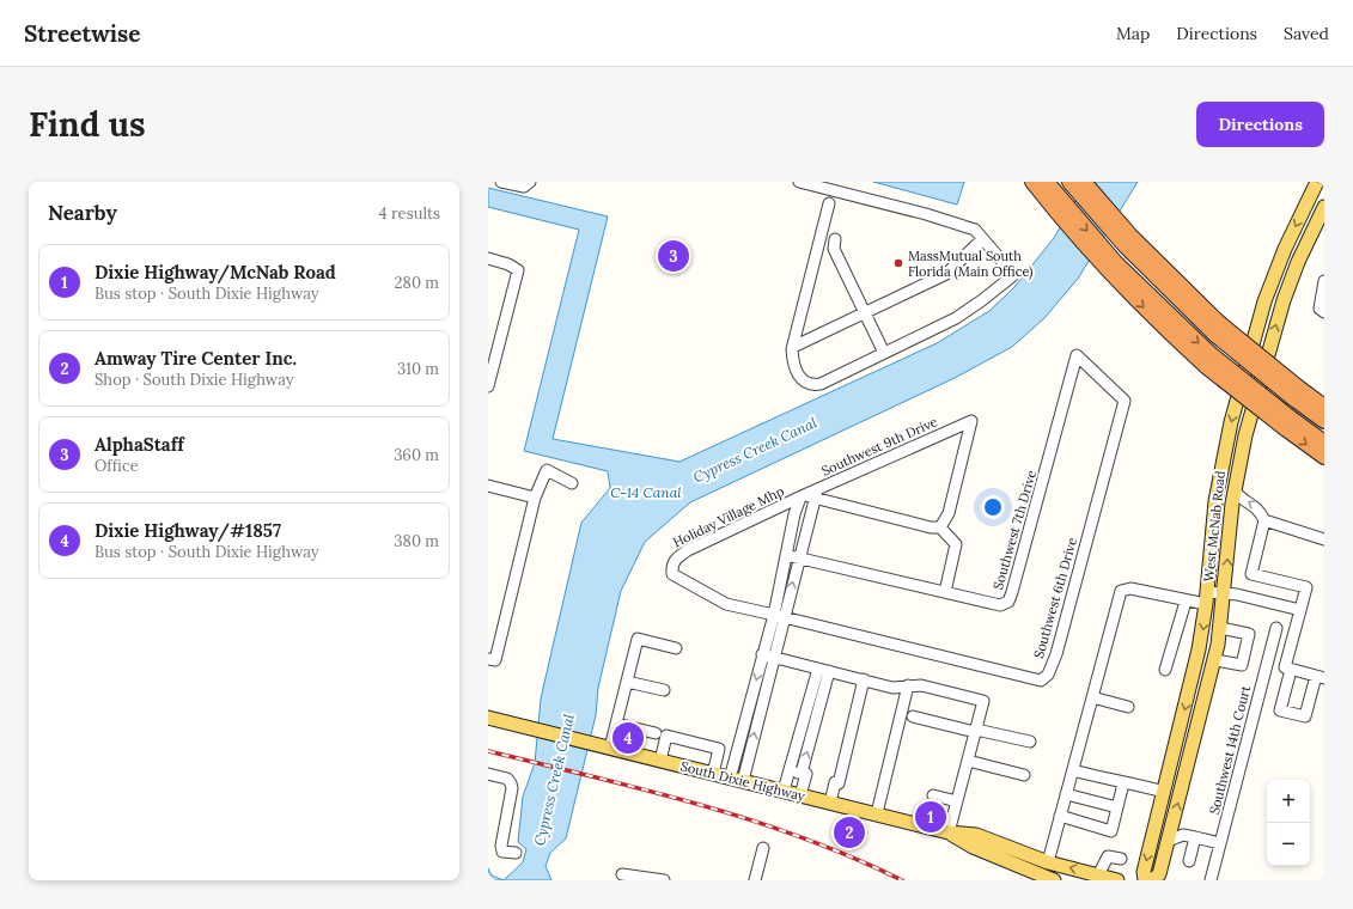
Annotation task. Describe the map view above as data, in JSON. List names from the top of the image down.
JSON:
{
  "streets": {
    "main road": ["West McNab Road", "South Dixie Highway"],
    "street": [
      "Southwest 9th Drive",
      "Holiday Village Mhp",
      "Southwest 7th Drive",
      "Southwest 6th Drive",
      "Southwest 14th Court"
    ]
  },
  "crossings": [
    ["Southwest 9th Drive", "Holiday Village Mhp"],
    ["Holiday Village Mhp", "Southwest 7th Drive"],
    ["Holiday Village Mhp", "Southwest 6th Drive"],
    ["Holiday Village Mhp", "South Dixie Highway"],
    ["Southwest 7th Drive", "Southwest 6th Drive"]
  ],
  "water": ["Cypress Creek Canal", "C-14 Canal"],
  "places": ["MassMutual South Florida (Main Office)"],
  "page": {
    "header": "Streetwise",
    "nav": ["Map", "Directions", "Saved"],
    "buttons": "Directions",
    "title": "Find us",
    "heading": ["Nearby", "4 results"],
    "pins": [
      "3",
      "4",
      "1",
      "2"
    ],
    "list": [
      {
        "mark": "1",
        "name": "Dixie Highway/McNab Road",
        "note": "Bus stop · South Dixie Highway",
        "value": "280 m"
      },
      {
        "mark": "2",
        "name": "Amway Tire Center Inc.",
        "note": "Shop · South Dixie Highway",
        "value": "310 m"
      },
      {
        "mark": "3",
        "name": "AlphaStaff",
        "note": "Office",
        "value": "360 m"
      },
      {
        "mark": "4",
        "name": "Dixie Highway/#1857",
        "note": "Bus stop · South Dixie Highway",
        "value": "380 m"
      }
    ],
    "map_buttons": ["+", "−"]
  }
}
